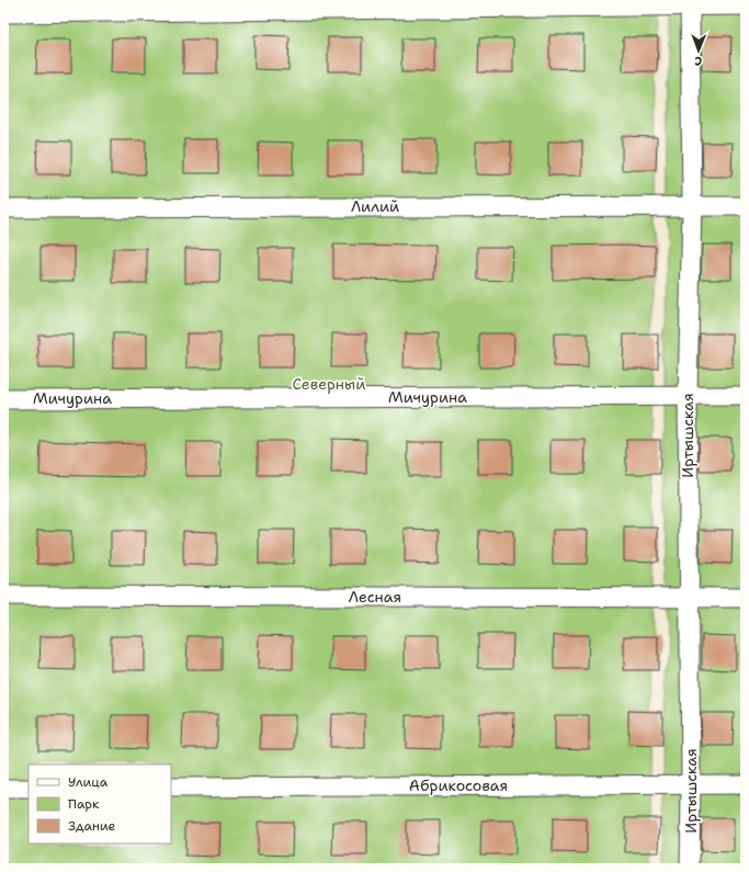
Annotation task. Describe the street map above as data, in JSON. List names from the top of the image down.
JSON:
{
  "streets": {
    "street": [
      "Лилий",
      "Мичурина",
      "Иртышская",
      "Лесная",
      "Абрикосовая"
    ]
  },
  "crossings": [
    ["Лилий", "Иртышская"],
    ["Мичурина", "Иртышская"],
    ["Иртышская", "Лесная"],
    ["Иртышская", "Абрикосовая"]
  ],
  "parks": ["Северный"],
  "legend": ["Улица", "Парк", "Здание"],
  "north": "bottom"
}
